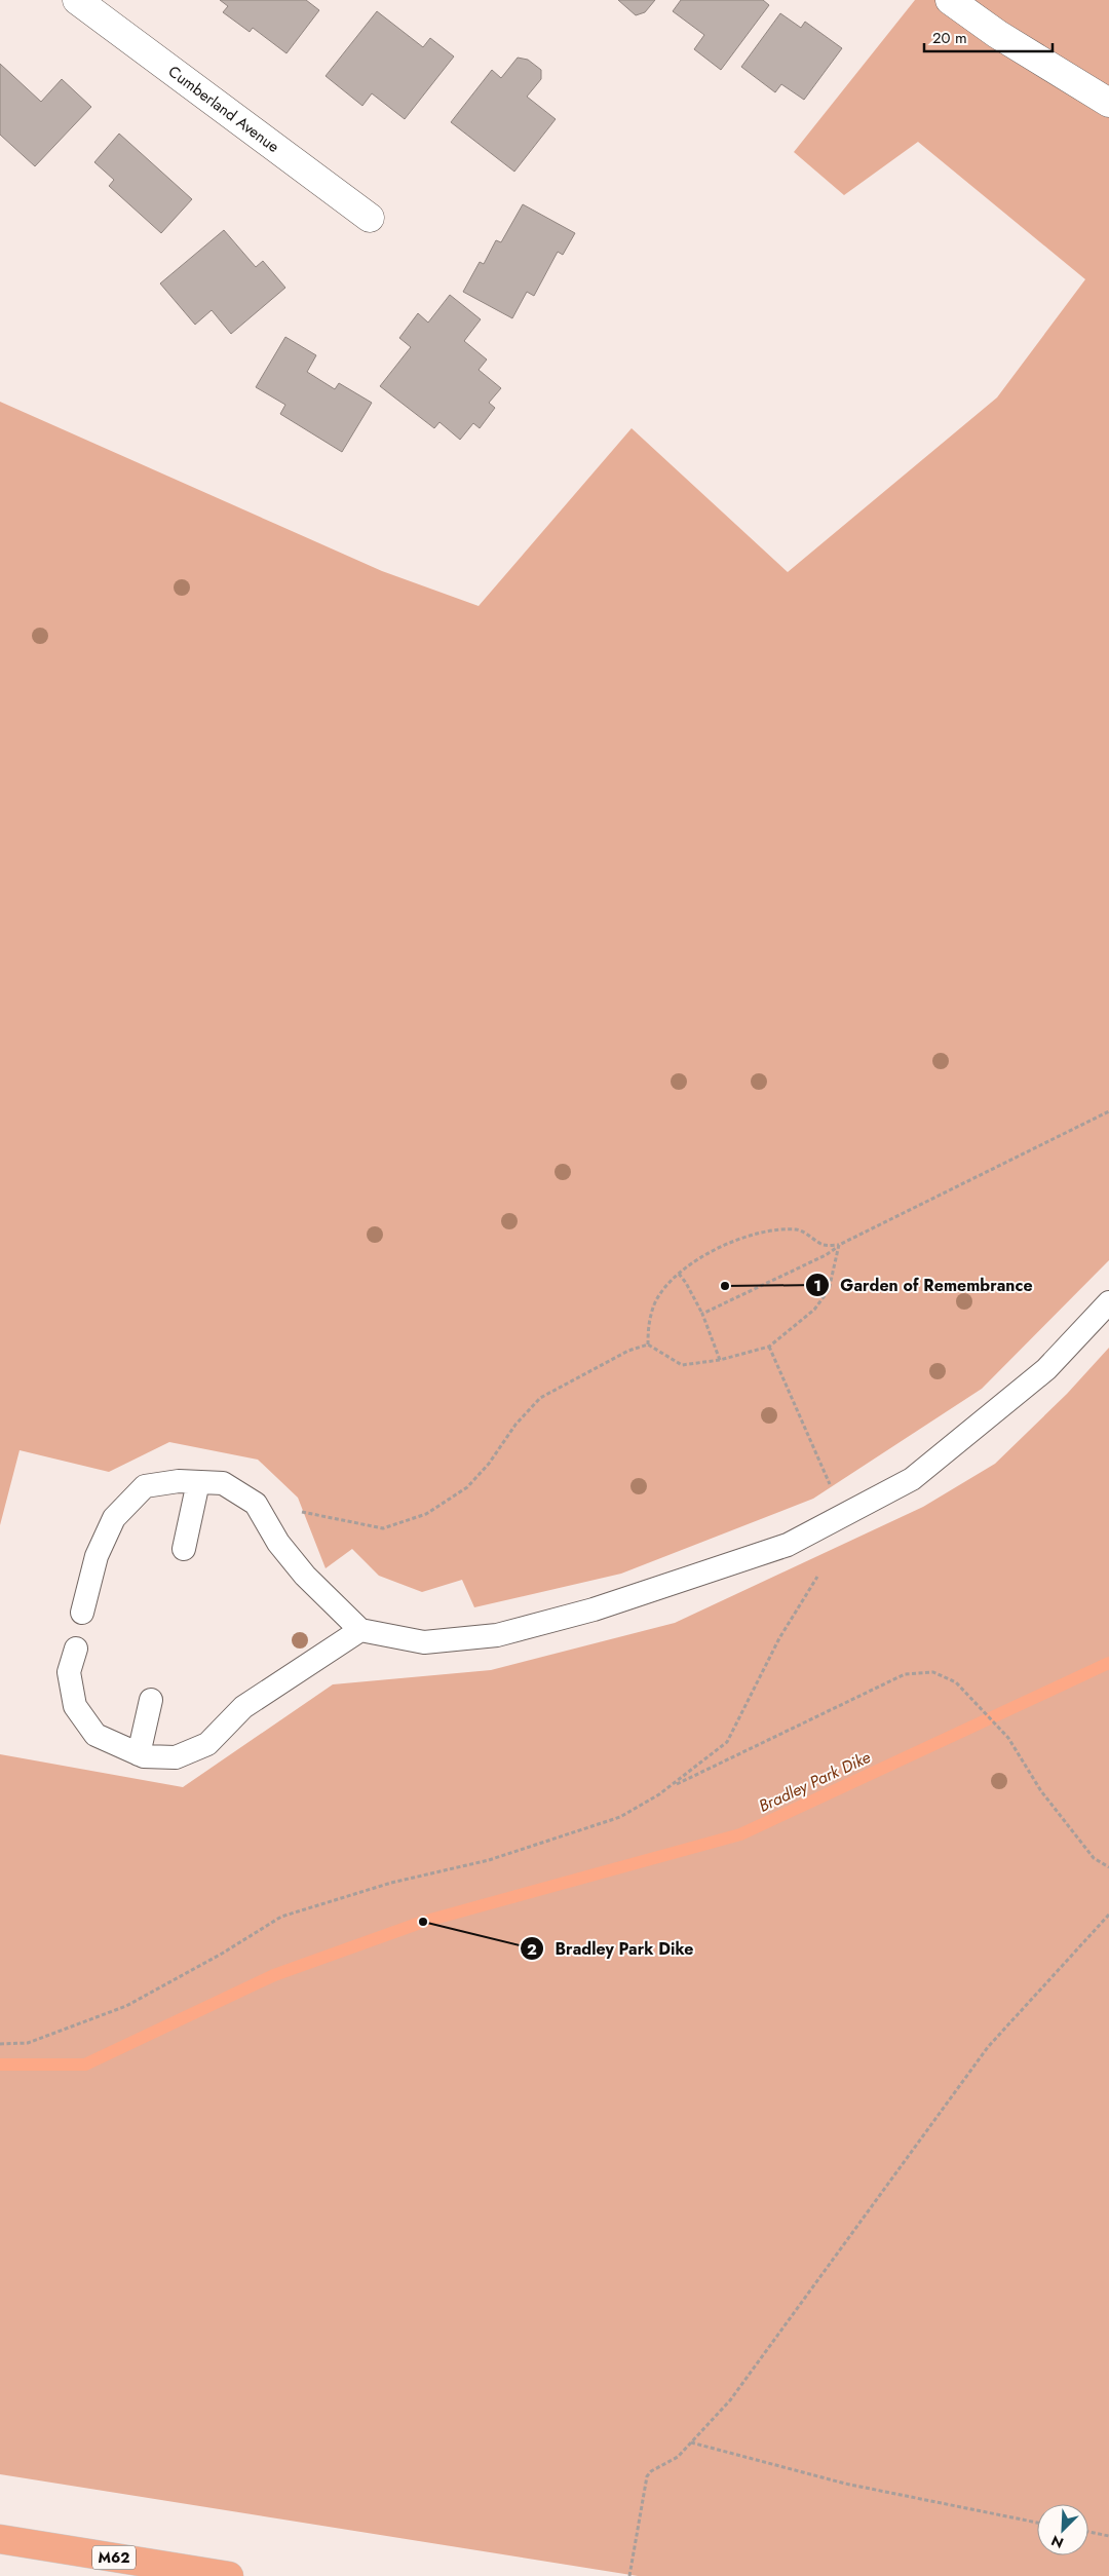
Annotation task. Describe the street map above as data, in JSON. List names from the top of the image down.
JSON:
{
  "streets": {
    "highway": ["M62"],
    "street": ["Cumberland Avenue"]
  },
  "water": ["Bradley Park Dike"],
  "places": ["Garden of Remembrance", "Bradley Park Dike"],
  "scale_bar": "20 m",
  "north": "bottom left"
}
